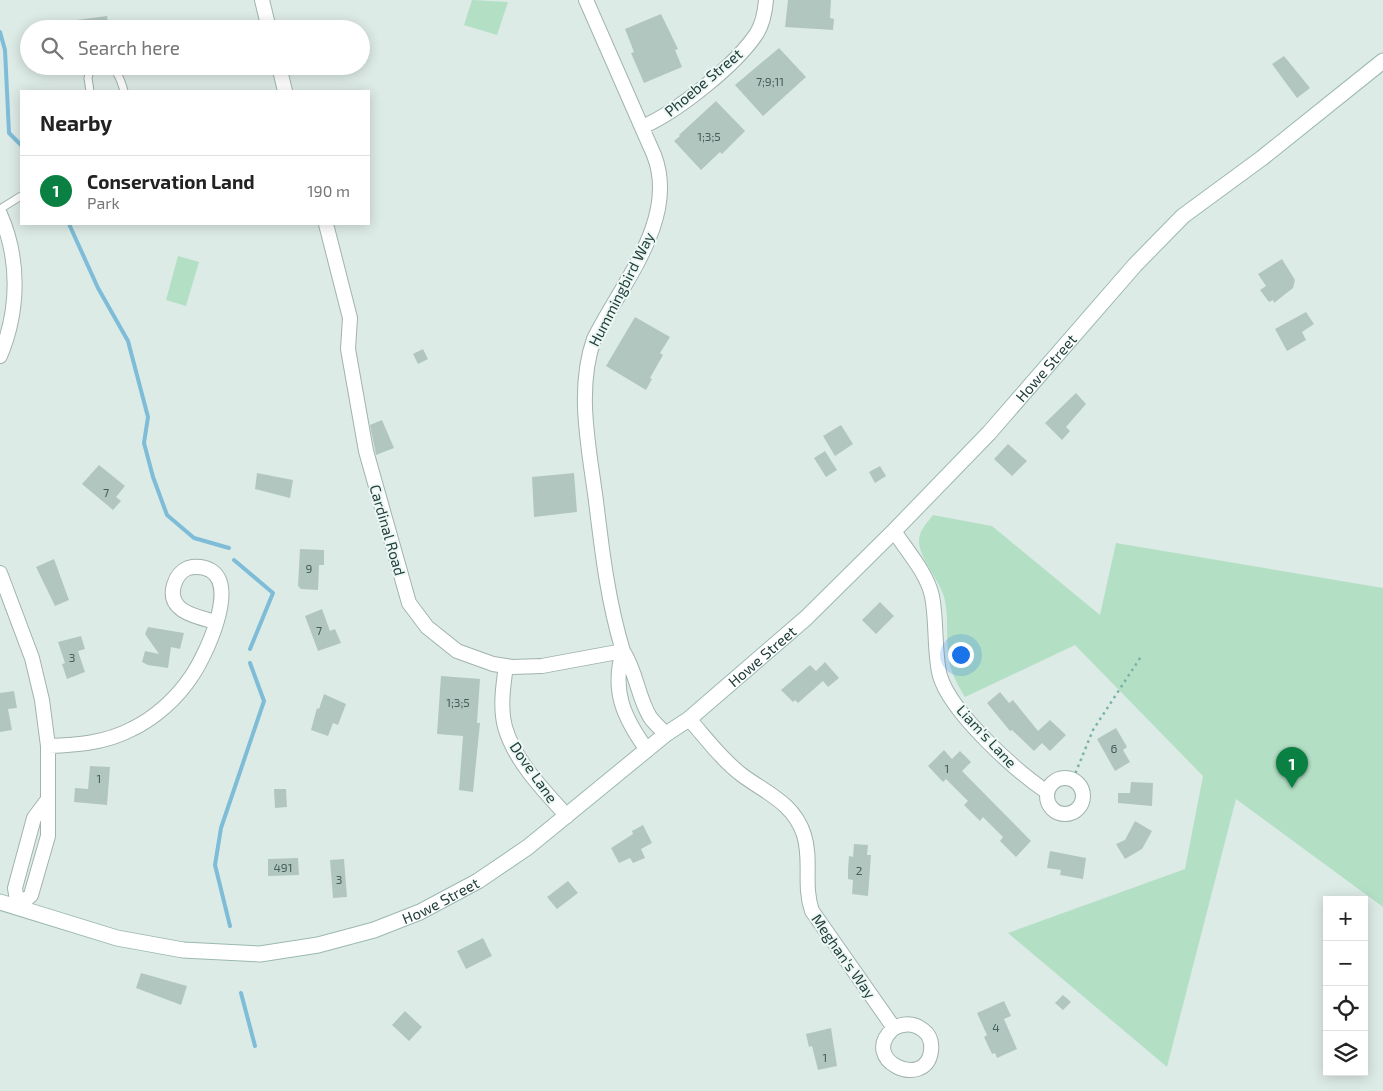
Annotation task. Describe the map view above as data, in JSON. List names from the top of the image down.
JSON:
{
  "streets": {
    "street": [
      "Phoebe Street",
      "Hummingbird Way",
      "Howe Street",
      "Cardinal Road",
      "Liam's Lane",
      "Dove Lane",
      "Meghan's Way"
    ]
  },
  "crossings": [
    ["Phoebe Street", "Hummingbird Way"],
    ["Hummingbird Way", "Howe Street"],
    ["Hummingbird Way", "Cardinal Road"],
    ["Howe Street", "Liam's Lane"],
    ["Howe Street", "Dove Lane"],
    ["Howe Street", "Meghan's Way"],
    ["Cardinal Road", "Dove Lane"]
  ],
  "house_numbers": [
    "7;9;11",
    "1;3;5",
    "7",
    "9",
    "7",
    "3",
    "1;3;5",
    "6",
    "1",
    "1",
    "491",
    "2",
    "3",
    "4",
    "1"
  ],
  "page": {
    "search": "Search here",
    "heading": "Nearby",
    "list": [
      {
        "mark": "1",
        "name": "Conservation Land",
        "note": "Park",
        "value": "190 m"
      }
    ],
    "pins": "1",
    "map_buttons": ["+", "−"]
  }
}
